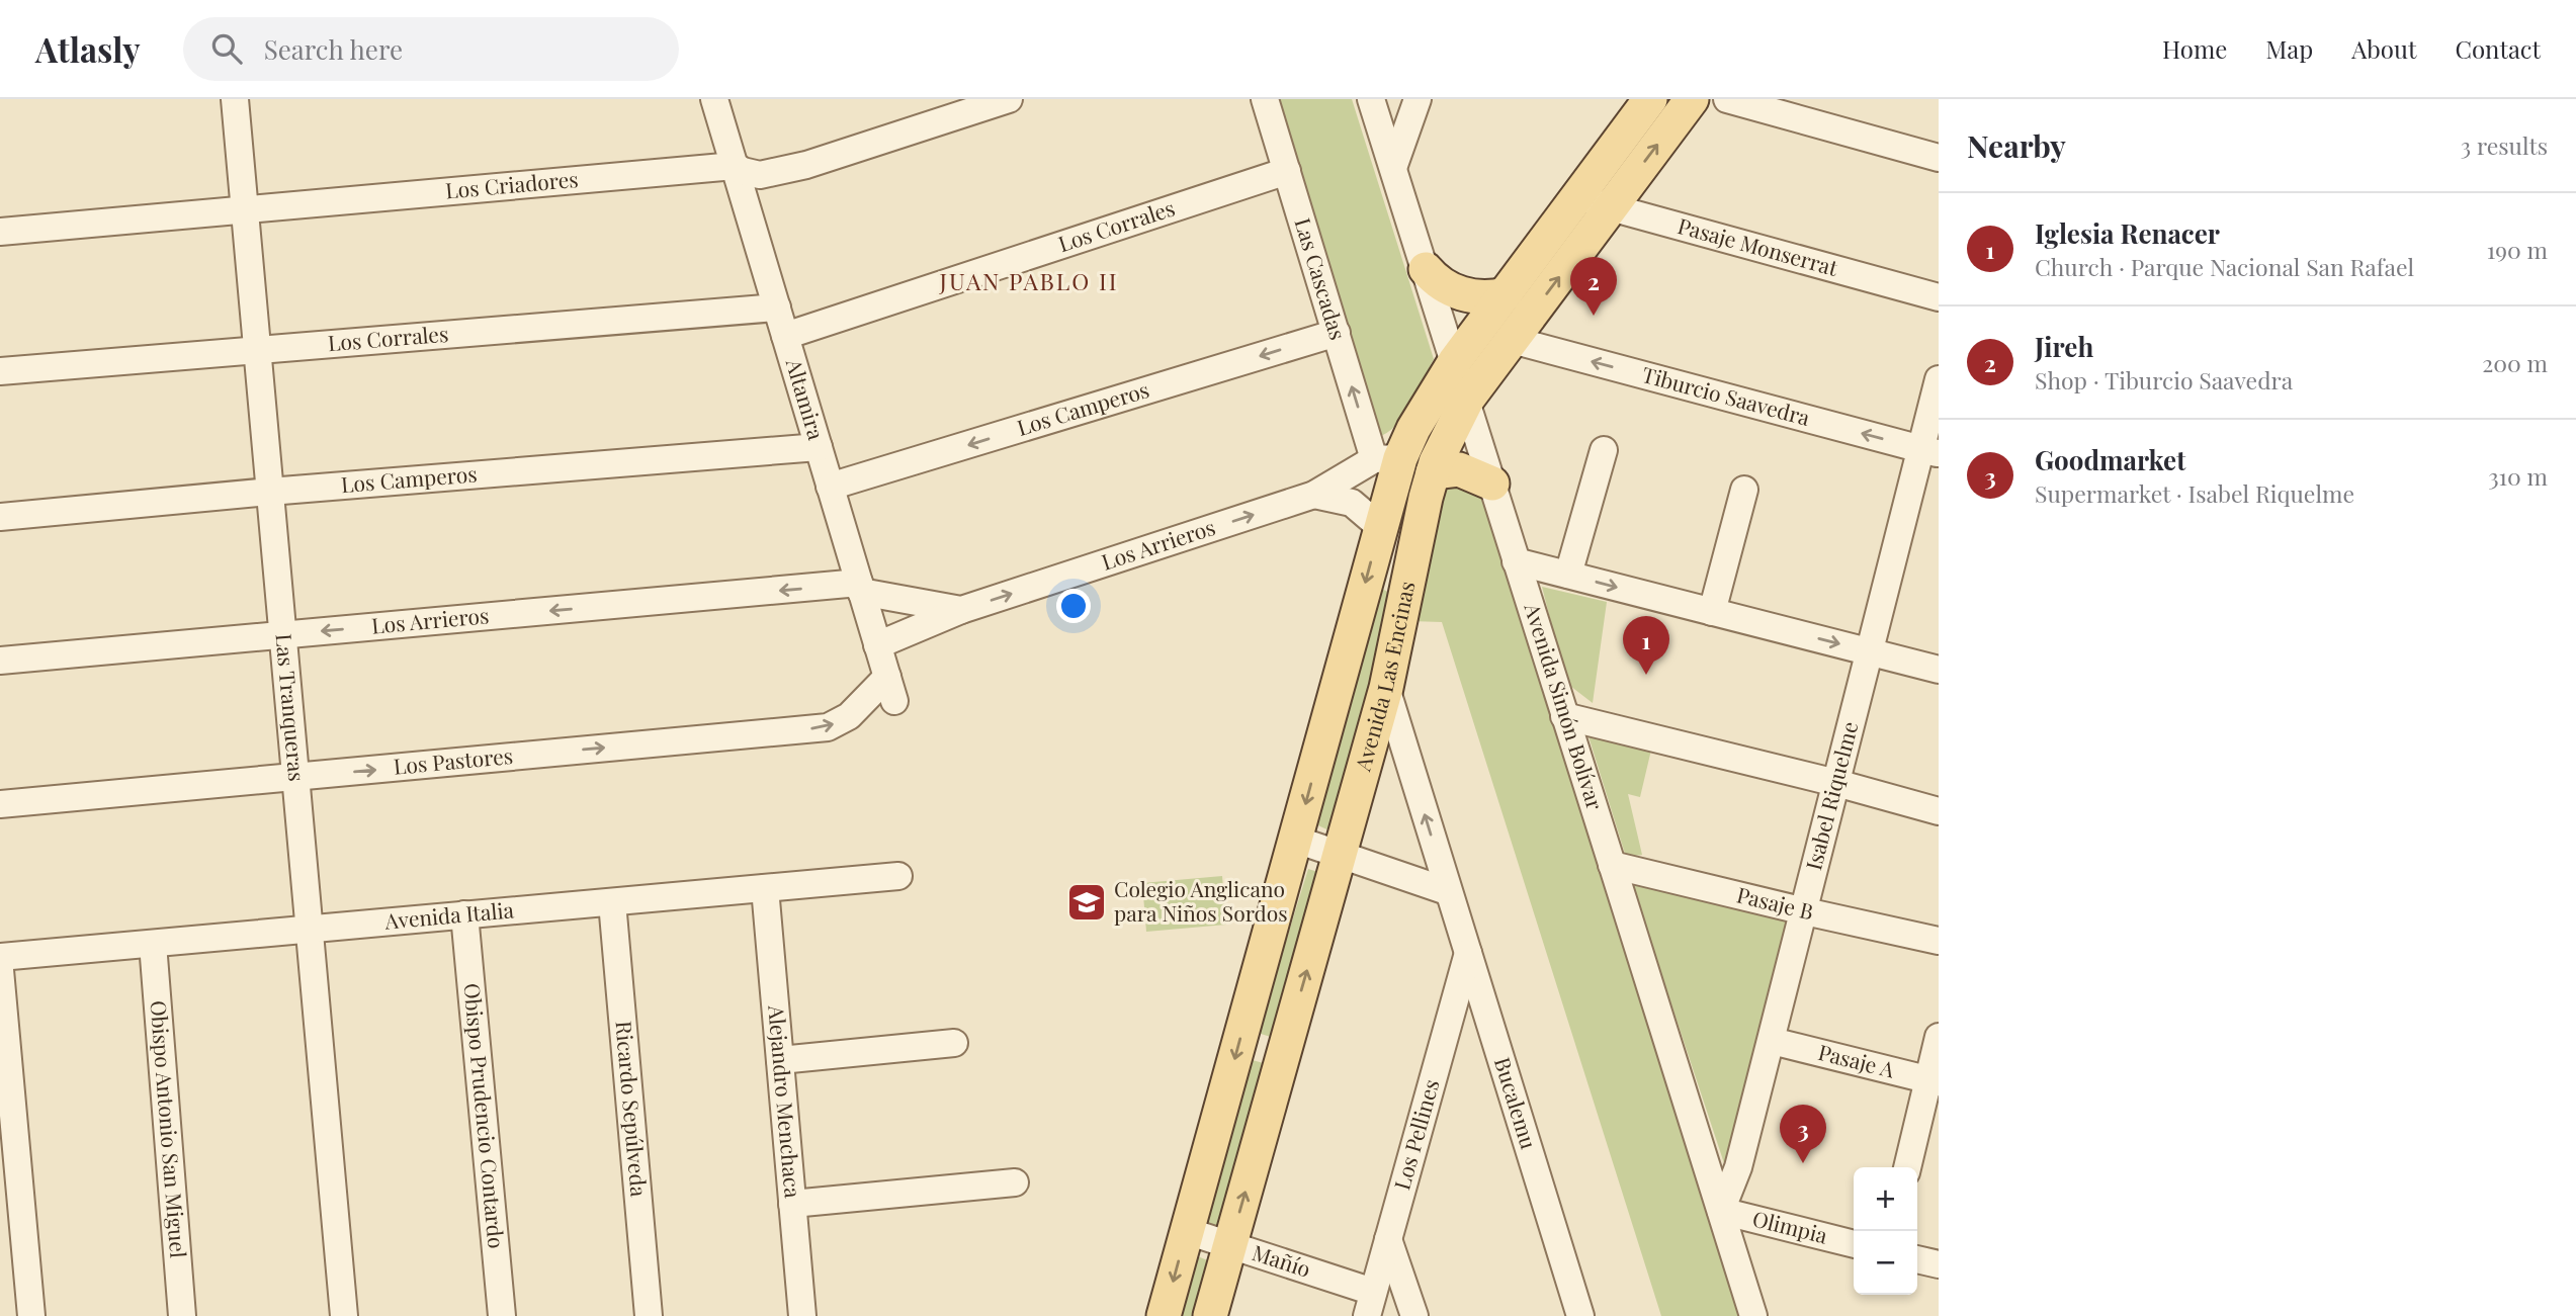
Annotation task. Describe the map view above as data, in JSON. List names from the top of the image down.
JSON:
{
  "streets": {
    "main road": ["Avenida Las Encinas"],
    "street": [
      "Los Criadores",
      "Los Corrales",
      "Pasaje Monserrat",
      "Las Cascadas",
      "Tiburcio Saavedra",
      "Altamira",
      "Los Camperos",
      "Los Arrieros",
      "Las Tranqueras",
      "Avenida Simón Bolívar",
      "Los Pastores",
      "Isabel Riquelme",
      "Pasaje B",
      "Avenida Italia",
      "Pasaje A",
      "Alejandro Menchaca",
      "Bucalemu",
      "Ricardo Sepúlveda",
      "Obispo Prudencio Contardo",
      "Obispo Antonio San Miguel",
      "Los Pellines",
      "Olimpia",
      "Mañío"
    ]
  },
  "crossings": [
    ["Los Criadores", "Altamira"],
    ["Los Criadores", "Las Tranqueras"],
    ["Los Corrales", "Las Cascadas"],
    ["Los Corrales", "Altamira"],
    ["Los Corrales", "Las Tranqueras"],
    ["Pasaje Monserrat", "Avenida Las Encinas"],
    ["Las Cascadas", "Los Camperos"],
    ["Las Cascadas", "Los Arrieros"],
    ["Las Cascadas", "Avenida Las Encinas"],
    ["Tiburcio Saavedra", "Avenida Las Encinas"],
    ["Tiburcio Saavedra", "Isabel Riquelme"],
    ["Altamira", "Los Camperos"],
    ["Altamira", "Los Arrieros"],
    ["Altamira", "Los Pastores"],
    ["Los Camperos", "Las Tranqueras"],
    ["Los Arrieros", "Avenida Las Encinas"],
    ["Los Arrieros", "Las Tranqueras"],
    ["Avenida Las Encinas", "Avenida Simón Bolívar"],
    ["Avenida Las Encinas", "Bucalemu"],
    ["Avenida Las Encinas", "Mañío"],
    ["Las Tranqueras", "Los Pastores"],
    ["Las Tranqueras", "Avenida Italia"],
    ["Avenida Simón Bolívar", "Isabel Riquelme"],
    ["Avenida Simón Bolívar", "Pasaje B"],
    ["Avenida Simón Bolívar", "Olimpia"],
    ["Isabel Riquelme", "Pasaje B"],
    ["Isabel Riquelme", "Pasaje A"],
    ["Isabel Riquelme", "Olimpia"],
    ["Avenida Italia", "Alejandro Menchaca"],
    ["Avenida Italia", "Ricardo Sepúlveda"],
    ["Avenida Italia", "Obispo Prudencio Contardo"],
    ["Avenida Italia", "Obispo Antonio San Miguel"],
    ["Bucalemu", "Los Pellines"],
    ["Los Pellines", "Mañío"]
  ],
  "one_way": ["Las Cascadas", "Los Camperos", "Los Pastores"],
  "districts": ["JUAN PABLO II"],
  "places": {
    "school or university": ["Colegio Anglicano para Niños Sordos"]
  },
  "page": {
    "header": "Atlasly",
    "search": "Search here",
    "nav": [
      "Home",
      "Map",
      "About",
      "Contact"
    ],
    "heading": ["Nearby", "3 results"],
    "list": [
      {
        "mark": "1",
        "name": "Iglesia Renacer",
        "note": "Church · Parque Nacional San Rafael",
        "value": "190 m"
      },
      {
        "mark": "2",
        "name": "Jireh",
        "note": "Shop · Tiburcio Saavedra",
        "value": "200 m"
      },
      {
        "mark": "3",
        "name": "Goodmarket",
        "note": "Supermarket · Isabel Riquelme",
        "value": "310 m"
      }
    ],
    "pins": ["2", "1", "3"],
    "map_buttons": ["+", "−"]
  }
}
